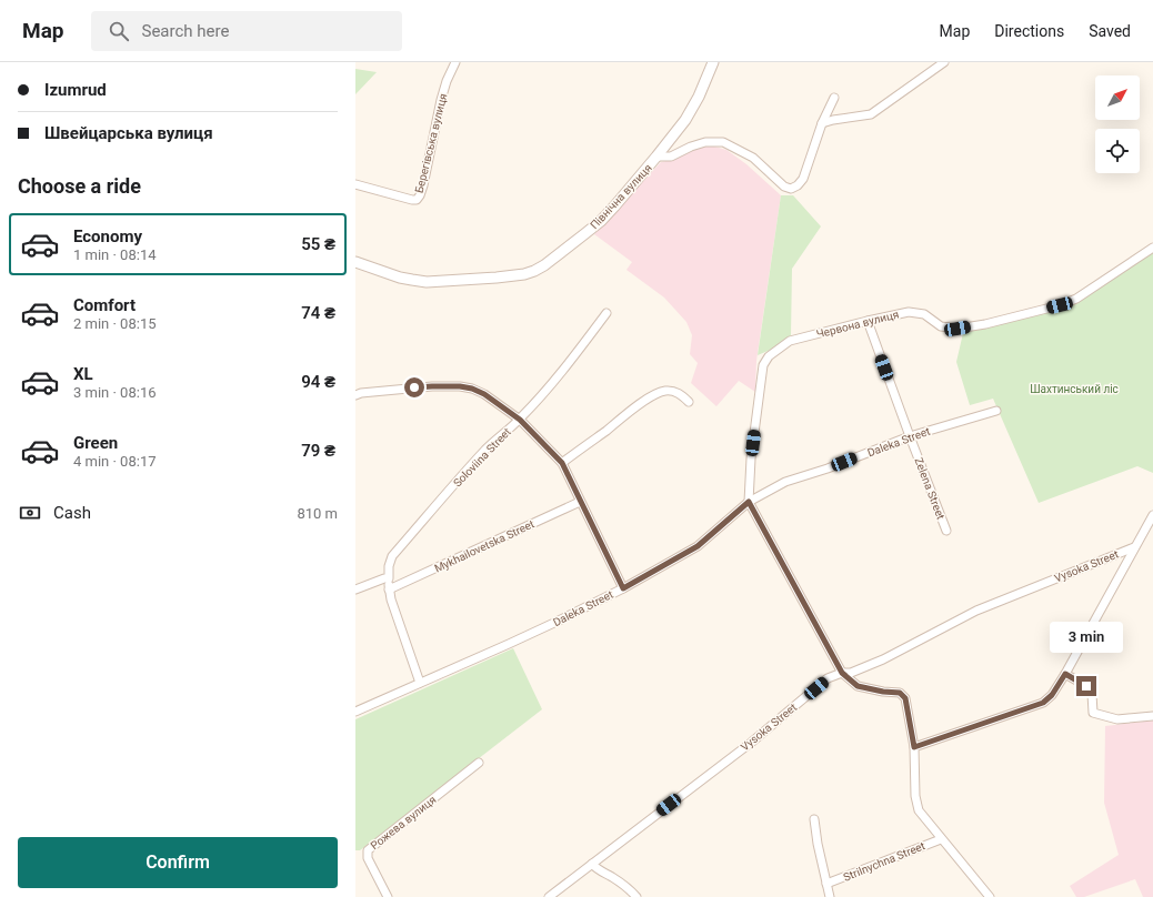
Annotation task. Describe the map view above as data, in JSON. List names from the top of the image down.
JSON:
{
  "streets": {
    "street": [
      "Берегівська вулиця",
      "Північна вулиця",
      "Червона вулиця",
      "Daleka Street",
      "Soloviina Street",
      "Zelena Street",
      "Mykhailovetska Street",
      "Vysoka Street",
      "Рожева вулиця",
      "Strilnychna Street"
    ]
  },
  "crossings": [
    ["Червона вулиця", "Daleka Street"],
    ["Червона вулиця", "Zelena Street"],
    ["Daleka Street", "Soloviina Street"],
    ["Daleka Street", "Zelena Street"],
    ["Soloviina Street", "Mykhailovetska Street"],
    ["Vysoka Street", "Strilnychna Street"]
  ],
  "parks": ["Шахтинський ліс"],
  "north": "top right",
  "page": {
    "header": "Map",
    "search": "Search here",
    "nav": ["Map", "Directions", "Saved"],
    "banner": ["Izumrud", "Швейцарська вулиця"],
    "heading": "Choose a ride",
    "list": [
      {
        "name": "Economy",
        "note": "1 min · 08:14",
        "value": "55 ₴"
      },
      {
        "name": "Comfort",
        "note": "2 min · 08:15",
        "value": "74 ₴"
      },
      {
        "name": "XL",
        "note": "3 min · 08:16",
        "value": "94 ₴"
      },
      {
        "name": "Green",
        "note": "4 min · 08:17",
        "value": "79 ₴"
      }
    ],
    "pay": ["Cash", "810 m"],
    "bubble": "3 min",
    "buttons": "Confirm"
  }
}
